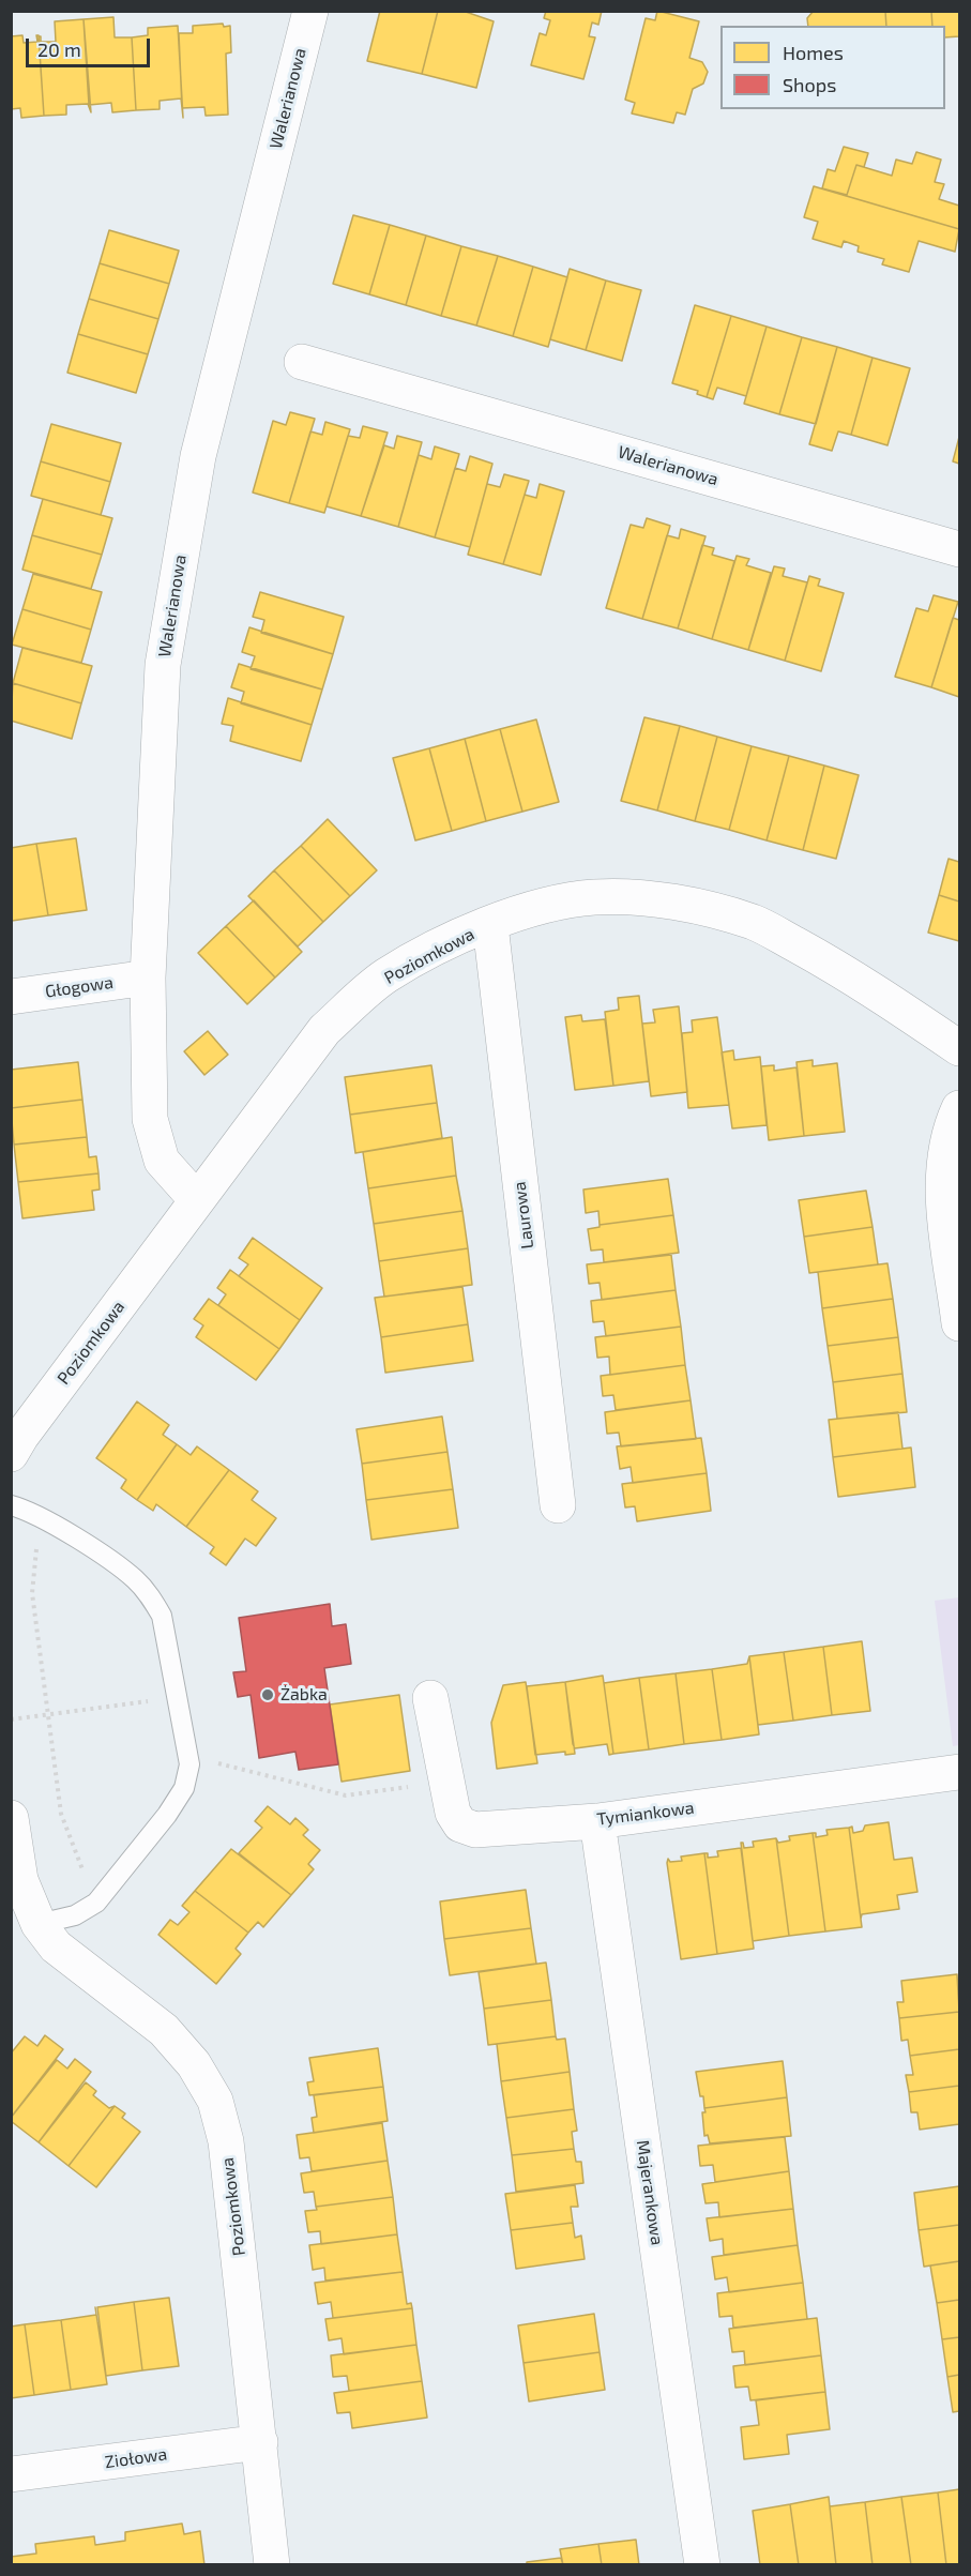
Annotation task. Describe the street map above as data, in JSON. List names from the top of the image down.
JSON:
{
  "streets": {
    "street": [
      "Walerianowa",
      "Poziomkowa",
      "Głogowa",
      "Laurowa",
      "Tymiankowa",
      "Majerankowa",
      "Ziołowa"
    ]
  },
  "crossings": [
    ["Walerianowa", "Poziomkowa"],
    ["Walerianowa", "Głogowa"],
    ["Poziomkowa", "Laurowa"],
    ["Poziomkowa", "Ziołowa"],
    ["Tymiankowa", "Majerankowa"]
  ],
  "places": ["Żabka"],
  "legend": ["Homes", "Shops"],
  "scale_bar": "20 m"
}
